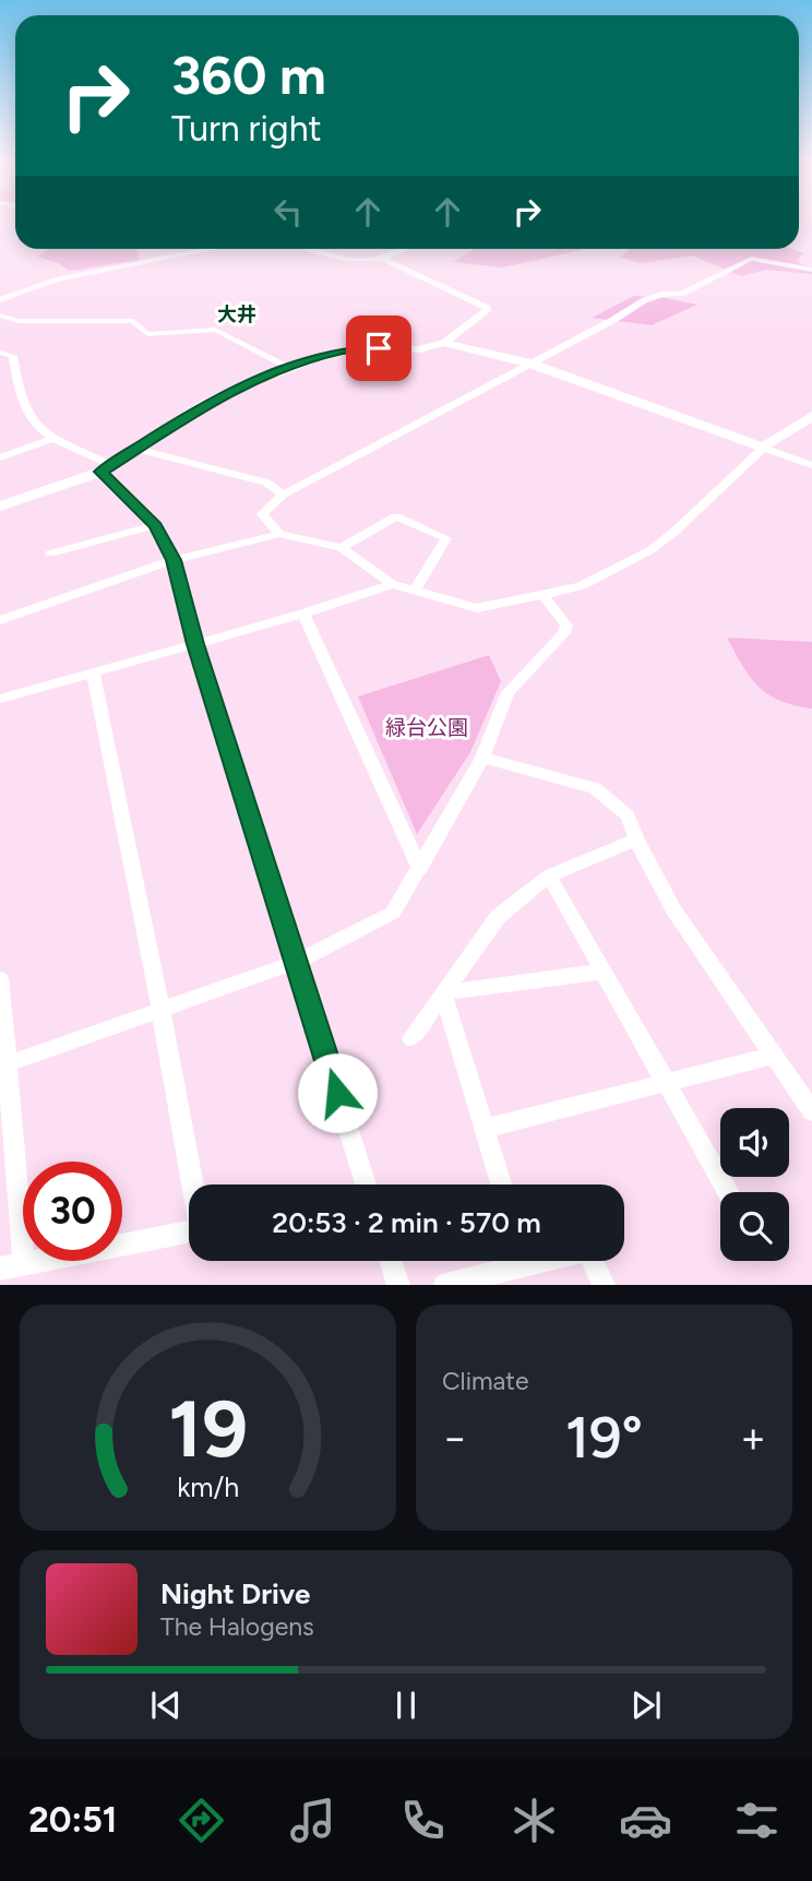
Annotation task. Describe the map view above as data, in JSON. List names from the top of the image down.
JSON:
{
  "districts": ["大井"],
  "parks": ["緑台公園"],
  "page": {
    "turn": ["360 m", "Turn right"],
    "limit": "30",
    "trip": "20:53 · 2 min · 570 m",
    "tile": "Climate",
    "heat": ["−", "19°", "+"],
    "song": ["Night Drive", "The Halogens"],
    "tabs": "20:51",
    "gauge": ["19", "km/h"]
  }
}
